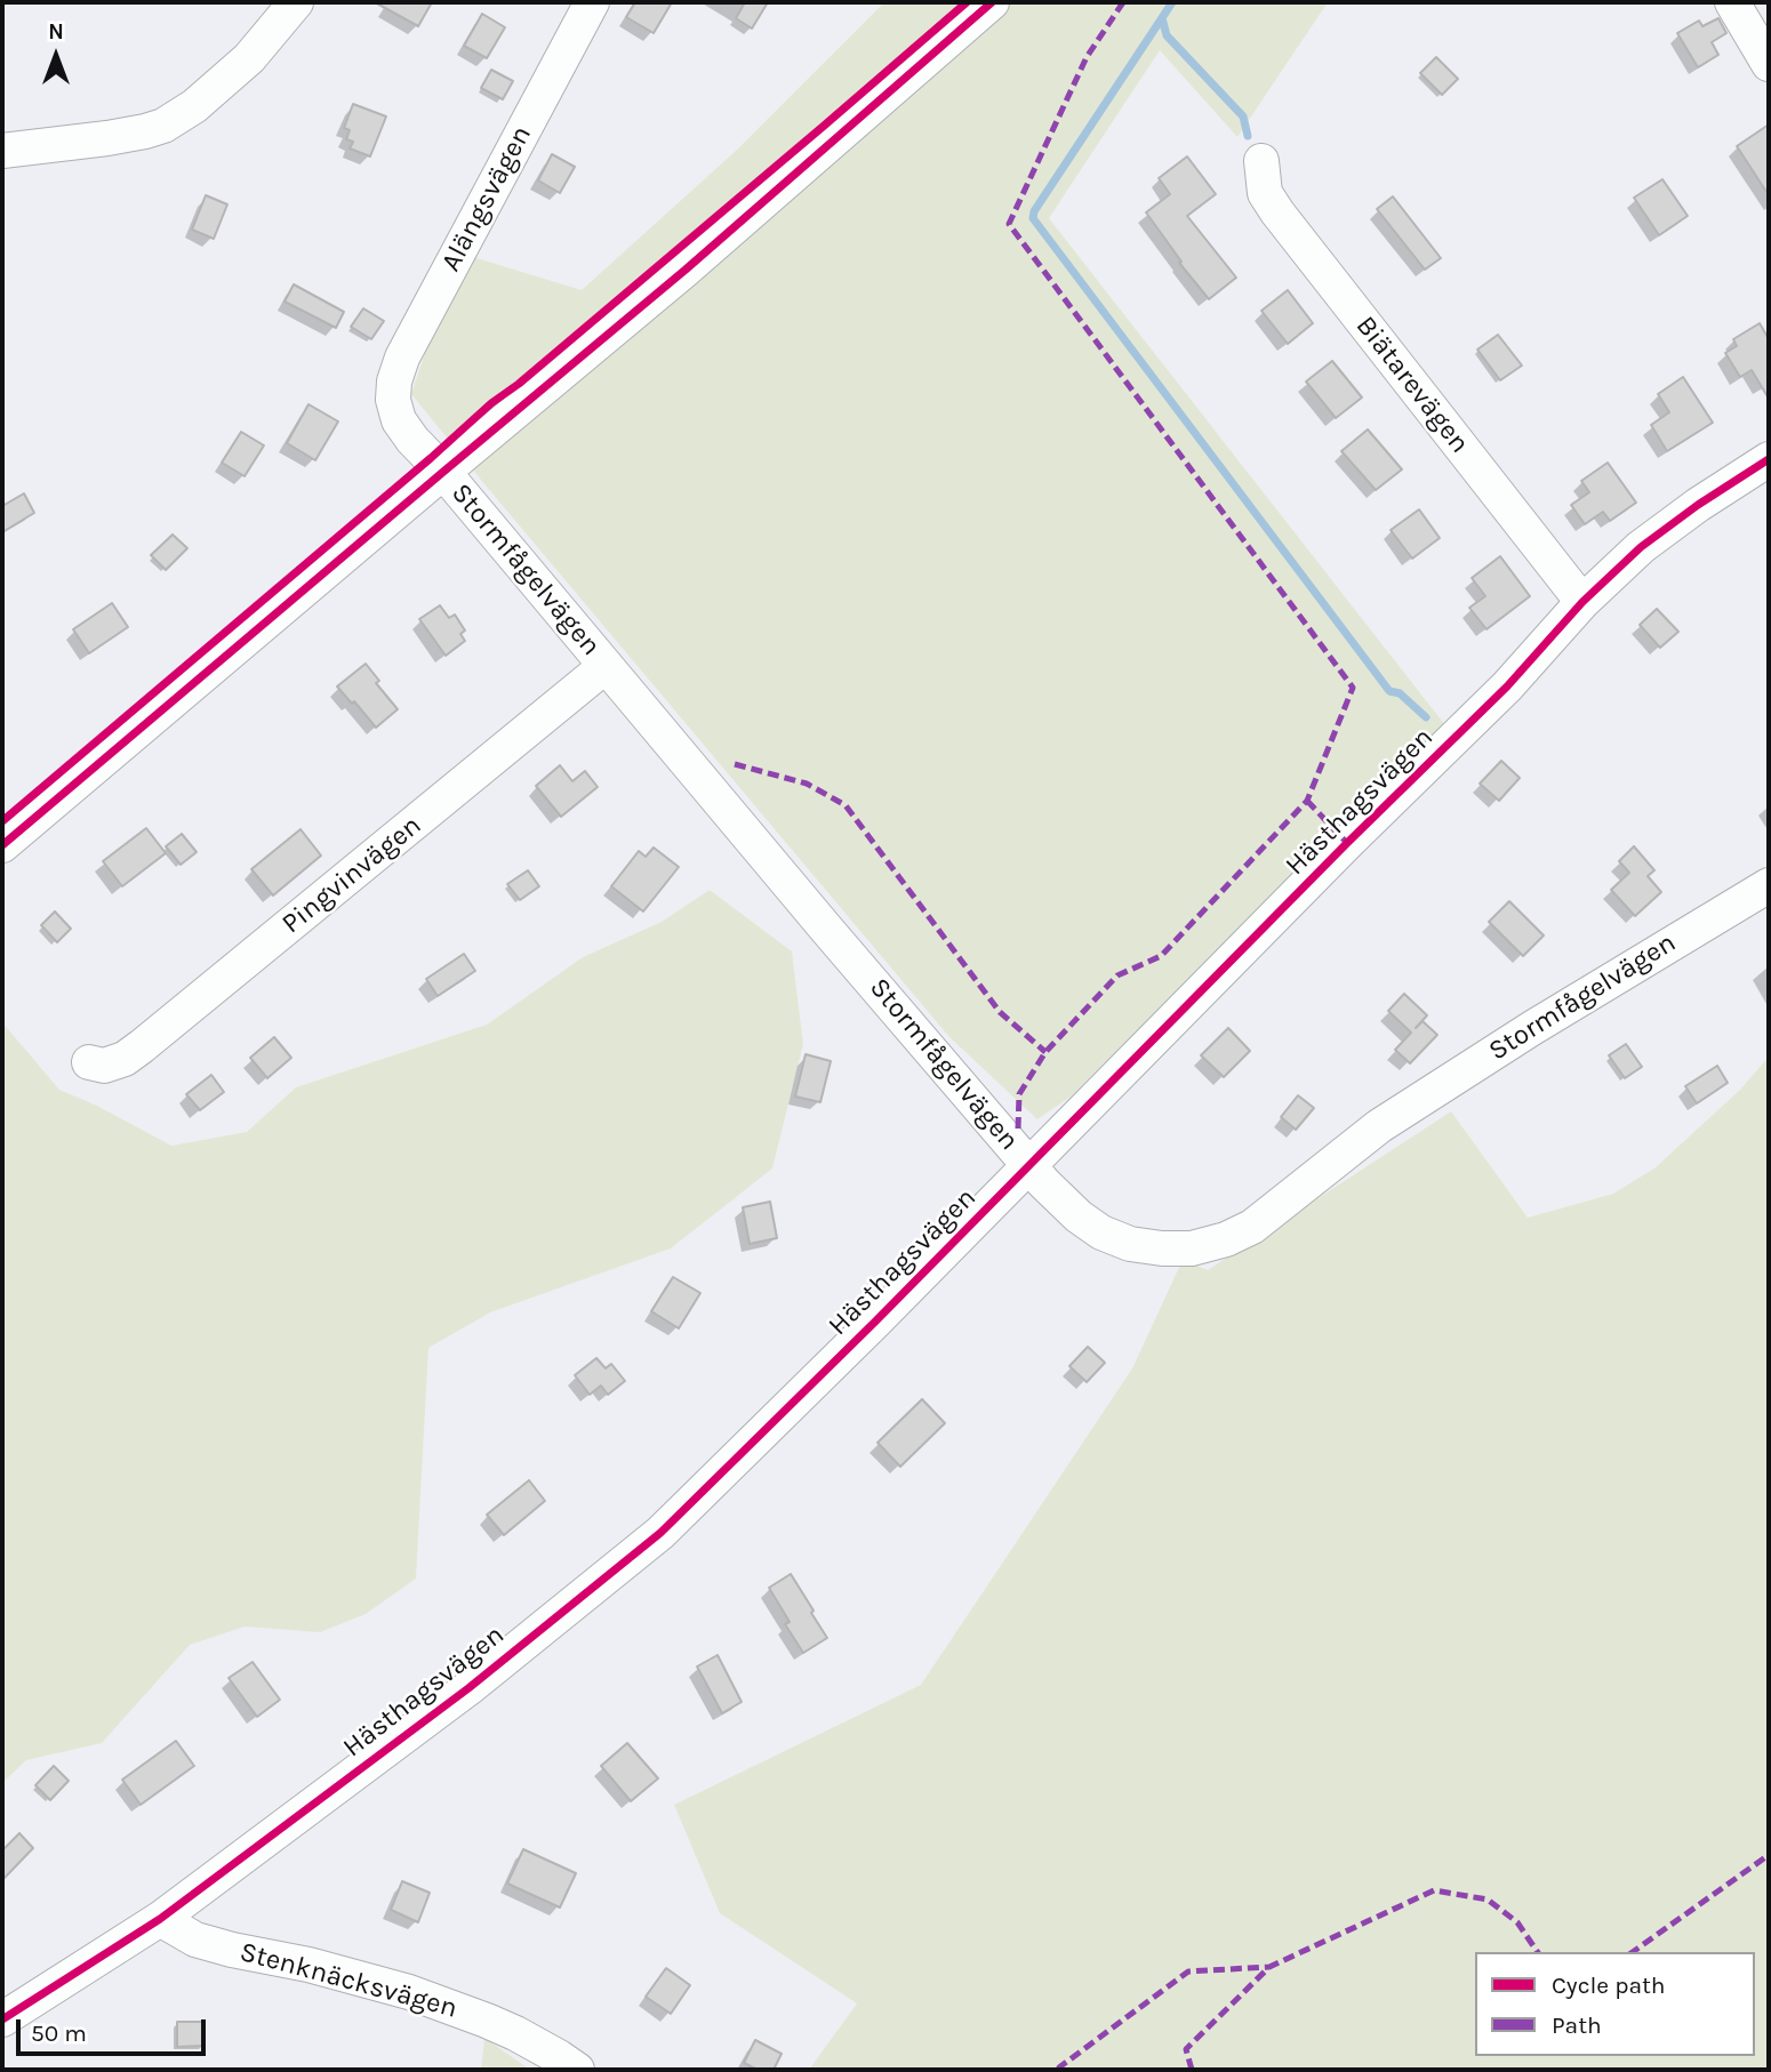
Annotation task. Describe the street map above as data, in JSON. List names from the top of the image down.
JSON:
{
  "streets": {
    "street": [
      "Alängsvägen",
      "Biätarevägen",
      "Stormfågelvägen",
      "Hästhagsvägen",
      "Pingvinvägen",
      "Stenknäcksvägen"
    ]
  },
  "crossings": [
    ["Alängsvägen", "Stormfågelvägen"],
    ["Biätarevägen", "Hästhagsvägen"],
    ["Stormfågelvägen", "Hästhagsvägen"],
    ["Stormfågelvägen", "Pingvinvägen"],
    ["Hästhagsvägen", "Stenknäcksvägen"]
  ],
  "legend": ["Cycle path", "Path"],
  "scale_bar": "50 m",
  "north": "top"
}
